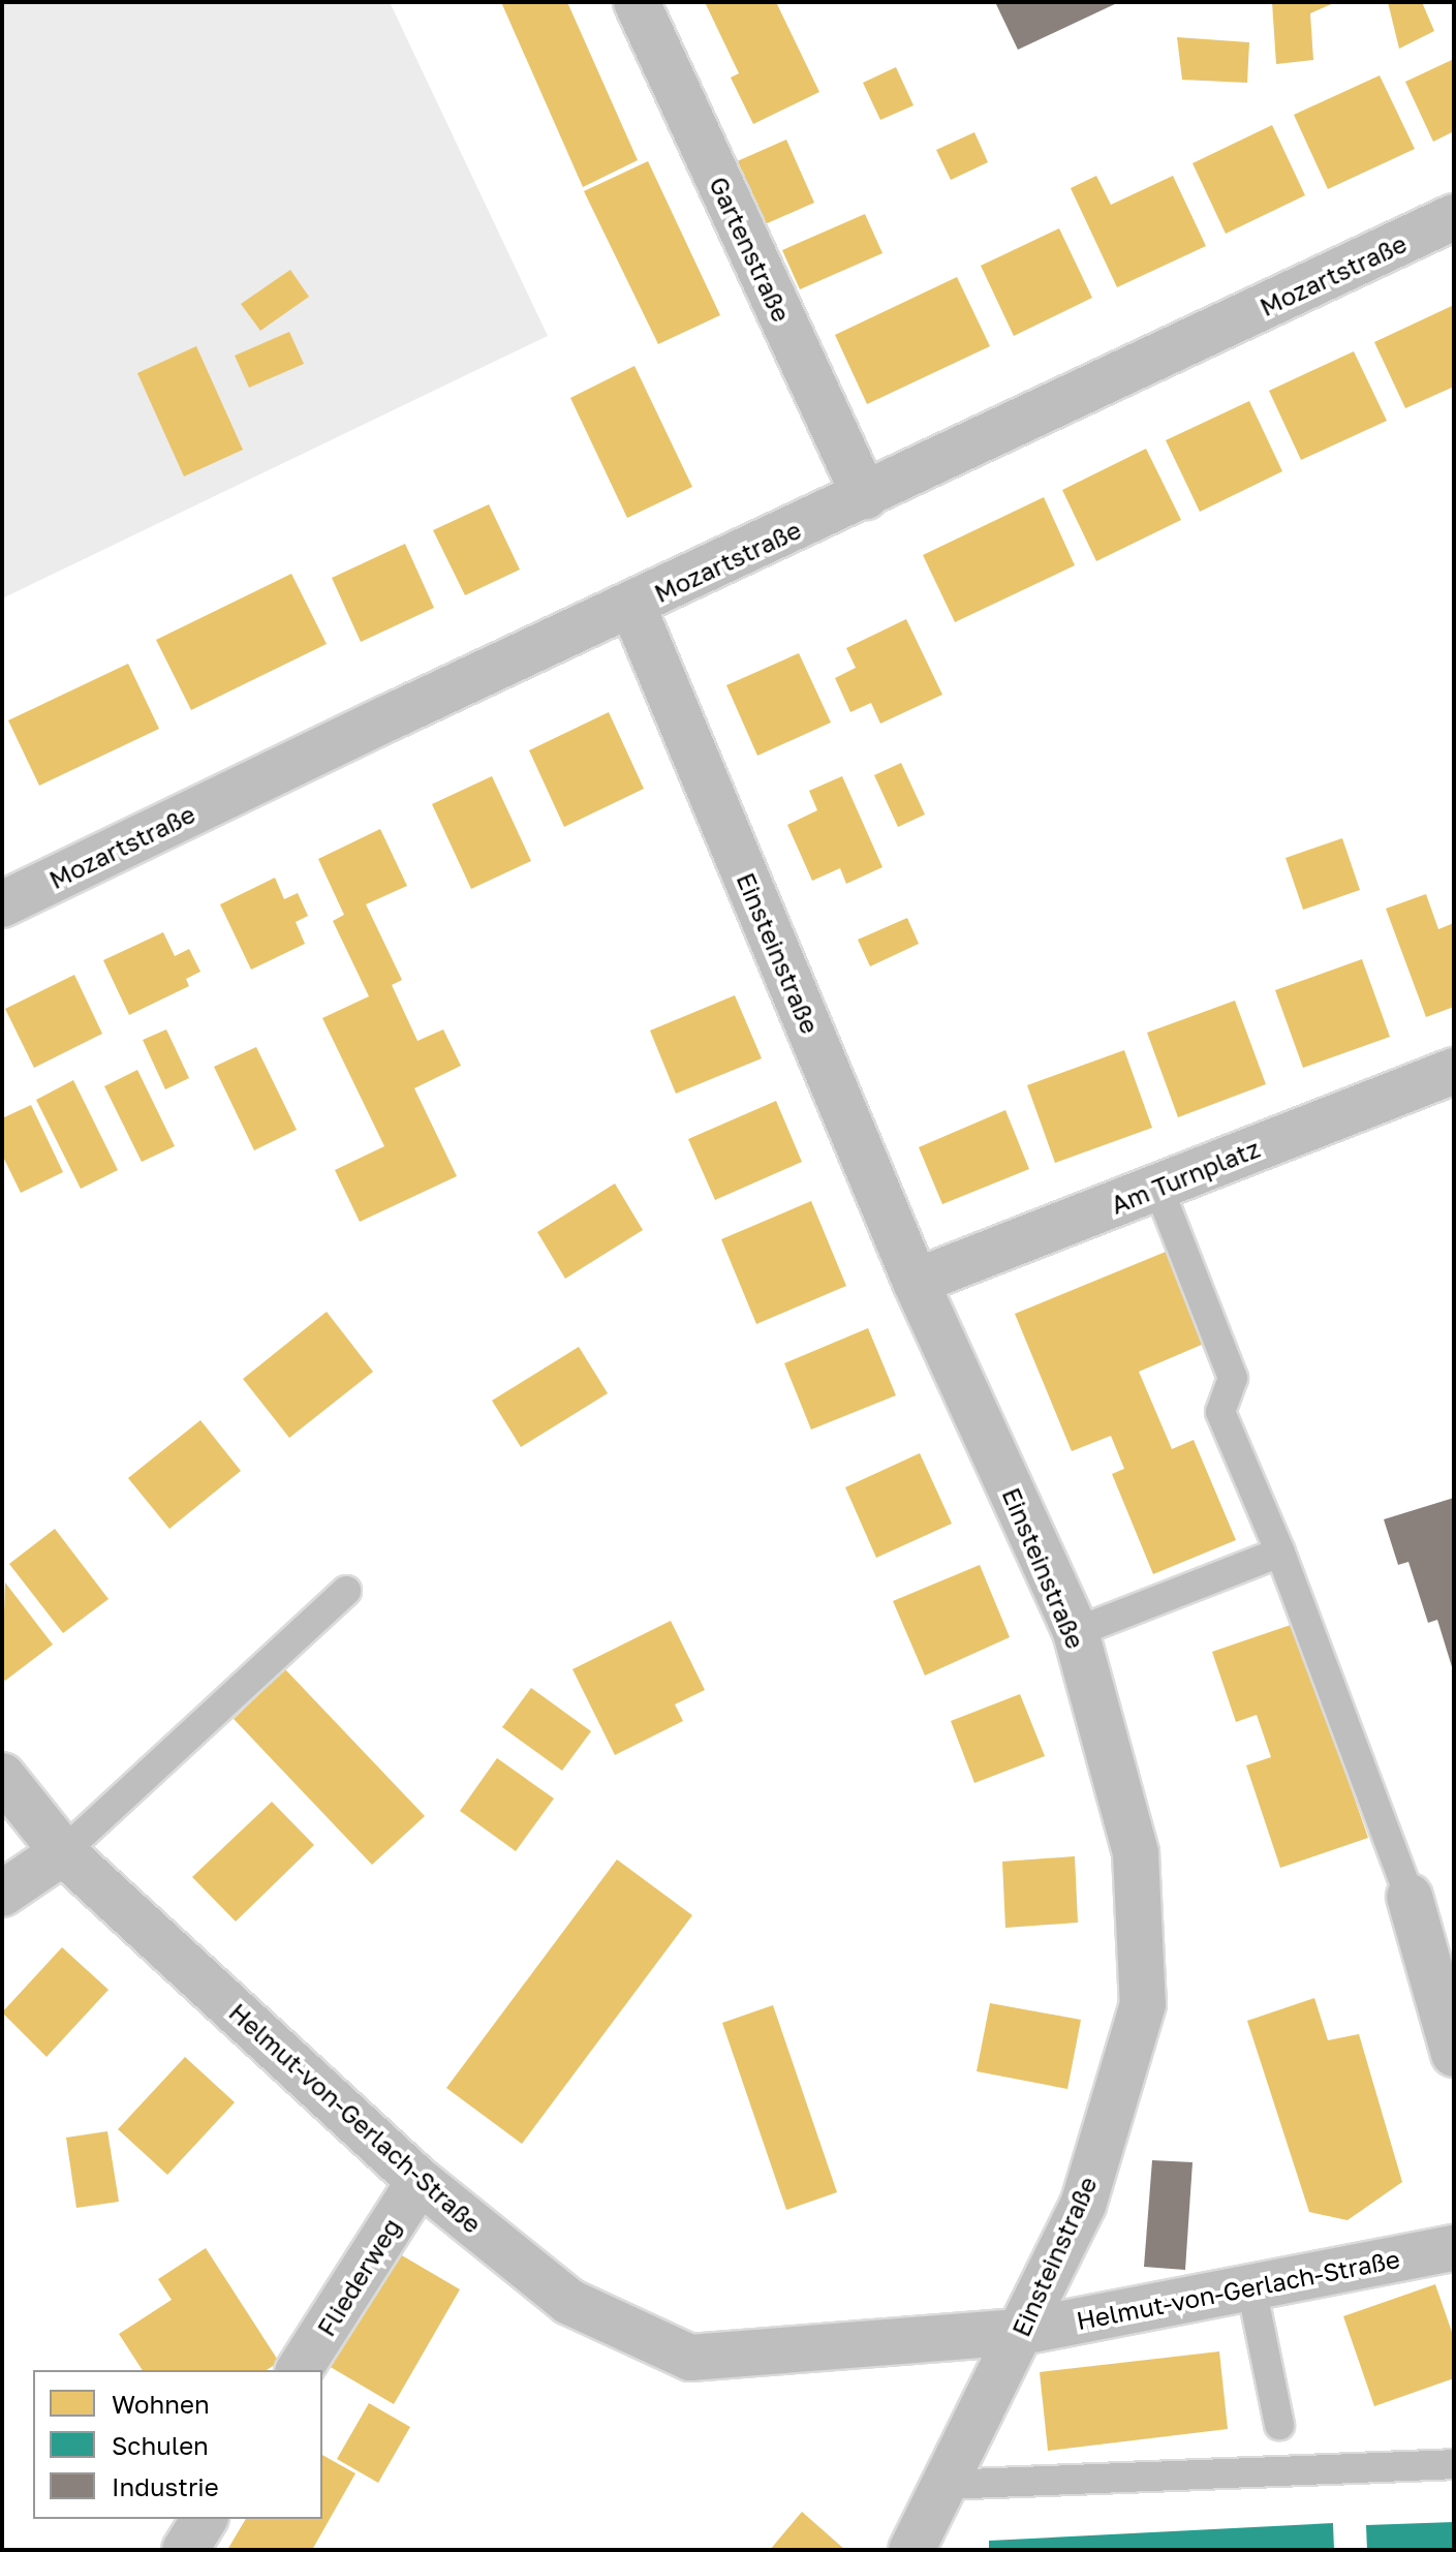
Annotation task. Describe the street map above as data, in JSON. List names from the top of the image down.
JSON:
{
  "streets": {
    "street": [
      "Gartenstraße",
      "Mozartstraße",
      "Einsteinstraße",
      "Am Turnplatz",
      "Helmut-von-Gerlach-Straße",
      "Fliederweg"
    ]
  },
  "crossings": [
    ["Gartenstraße", "Mozartstraße"],
    ["Mozartstraße", "Einsteinstraße"],
    ["Einsteinstraße", "Am Turnplatz"],
    ["Einsteinstraße", "Helmut-von-Gerlach-Straße"],
    ["Helmut-von-Gerlach-Straße", "Fliederweg"]
  ],
  "legend": ["Wohnen", "Schulen", "Industrie"]
}
